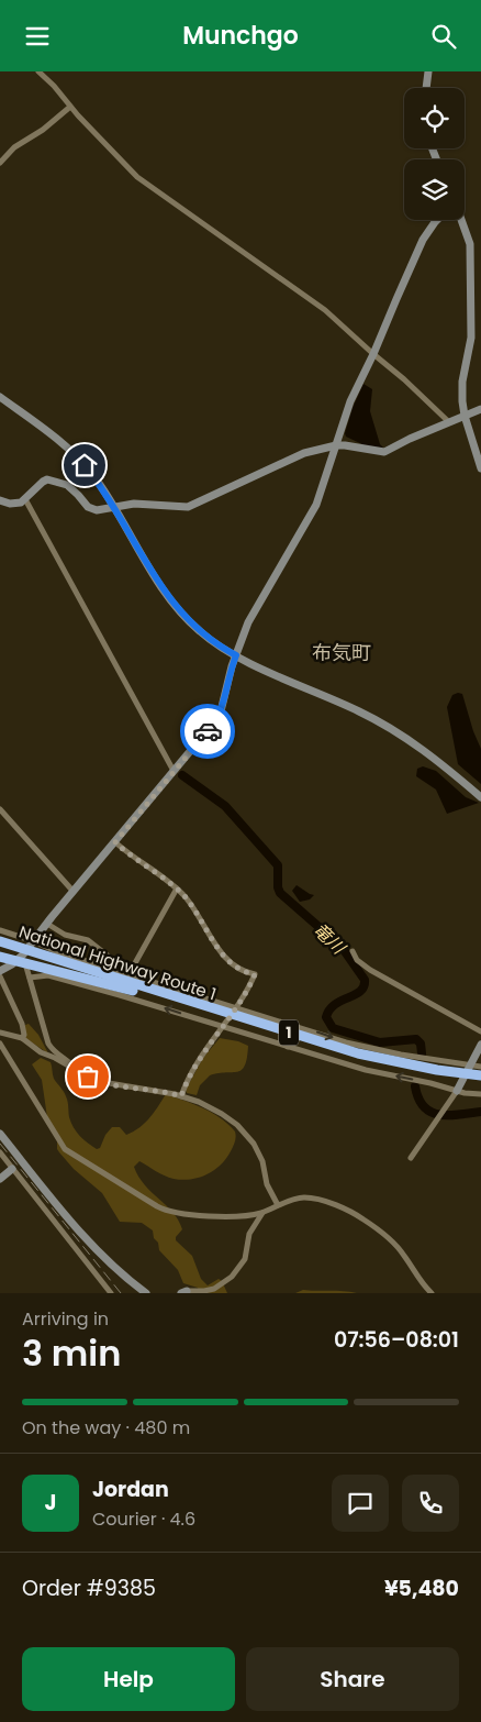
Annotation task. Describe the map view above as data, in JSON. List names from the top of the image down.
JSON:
{
  "streets": {
    "highway": ["National Highway Route 1", "1"]
  },
  "crossings": [
    ["National Highway Route 1", "1"]
  ],
  "districts": ["布気町"],
  "water": ["竜川"],
  "page": {
    "header": "Munchgo",
    "heading": ["3 min", "Arriving in", "07:56–08:01"],
    "panel": [
      "Jordan",
      "Courier · 4.6",
      "Order #9385",
      "¥5,480"
    ],
    "bar": "On the way · 480 m",
    "round": "J",
    "buttons": ["Help", "Share"]
  }
}
